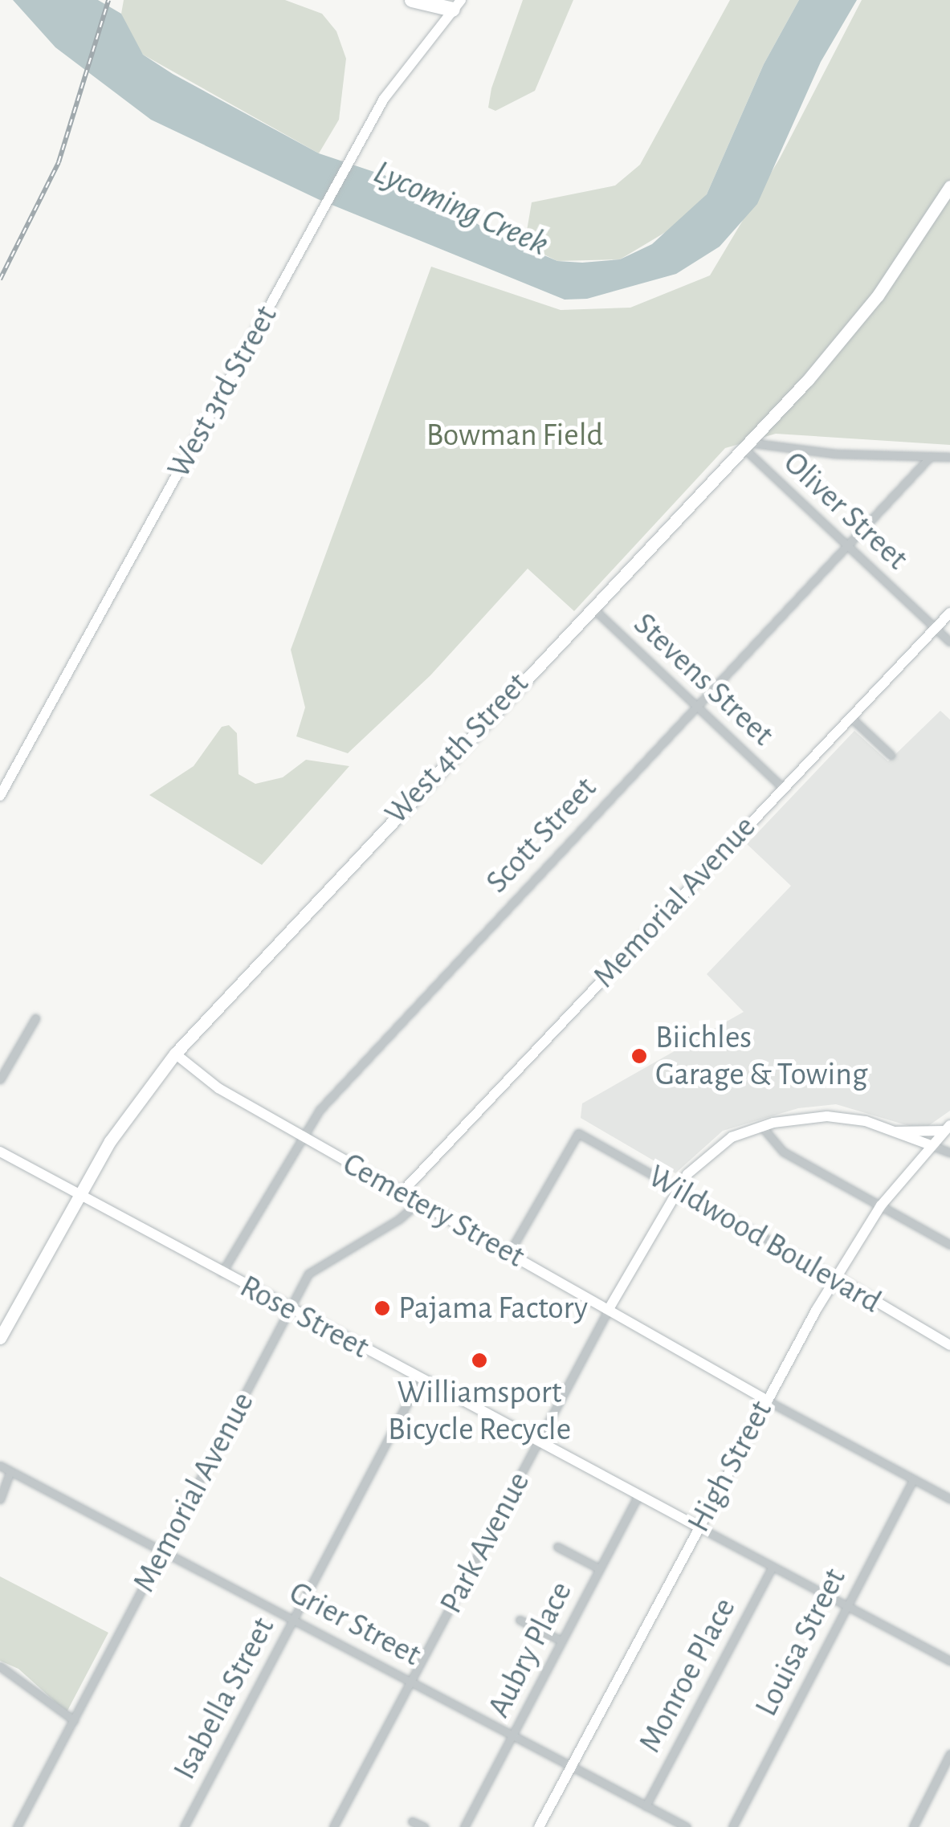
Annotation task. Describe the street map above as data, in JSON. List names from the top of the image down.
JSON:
{
  "streets": {
    "main road": ["West 4th Street"],
    "street": [
      "West 3rd Street",
      "Oliver Street",
      "Stevens Street",
      "Scott Street",
      "Memorial Avenue",
      "Cemetery Street",
      "Wildwood Boulevard",
      "Rose Street",
      "High Street",
      "Park Avenue",
      "Grier Street",
      "Louisa Street",
      "Aubry Place",
      "Monroe Place",
      "Isabella Street"
    ]
  },
  "crossings": [
    ["Oliver Street", "West 4th Street"],
    ["Oliver Street", "Scott Street"],
    ["Oliver Street", "Memorial Avenue"],
    ["Stevens Street", "West 4th Street"],
    ["Stevens Street", "Scott Street"],
    ["Stevens Street", "Memorial Avenue"],
    ["West 4th Street", "Cemetery Street"],
    ["West 4th Street", "Rose Street"],
    ["Scott Street", "Cemetery Street"],
    ["Scott Street", "Rose Street"],
    ["Memorial Avenue", "Cemetery Street"],
    ["Memorial Avenue", "Rose Street"],
    ["Memorial Avenue", "Grier Street"],
    ["Cemetery Street", "Wildwood Boulevard"],
    ["Cemetery Street", "High Street"],
    ["Cemetery Street", "Park Avenue"],
    ["Cemetery Street", "Louisa Street"],
    ["Wildwood Boulevard", "High Street"],
    ["Wildwood Boulevard", "Park Avenue"],
    ["Rose Street", "High Street"],
    ["Rose Street", "Park Avenue"],
    ["Rose Street", "Louisa Street"],
    ["Rose Street", "Aubry Place"],
    ["Rose Street", "Monroe Place"],
    ["Rose Street", "Isabella Street"],
    ["High Street", "Park Avenue"],
    ["High Street", "Grier Street"],
    ["Park Avenue", "Grier Street"],
    ["Grier Street", "Aubry Place"],
    ["Grier Street", "Monroe Place"],
    ["Grier Street", "Isabella Street"]
  ],
  "water": ["Lycoming Creek"],
  "parks": ["Bowman Field"],
  "places": ["Biichles Garage & Towing", "Pajama Factory", "Williamsport Bicycle Recycle"]
}
